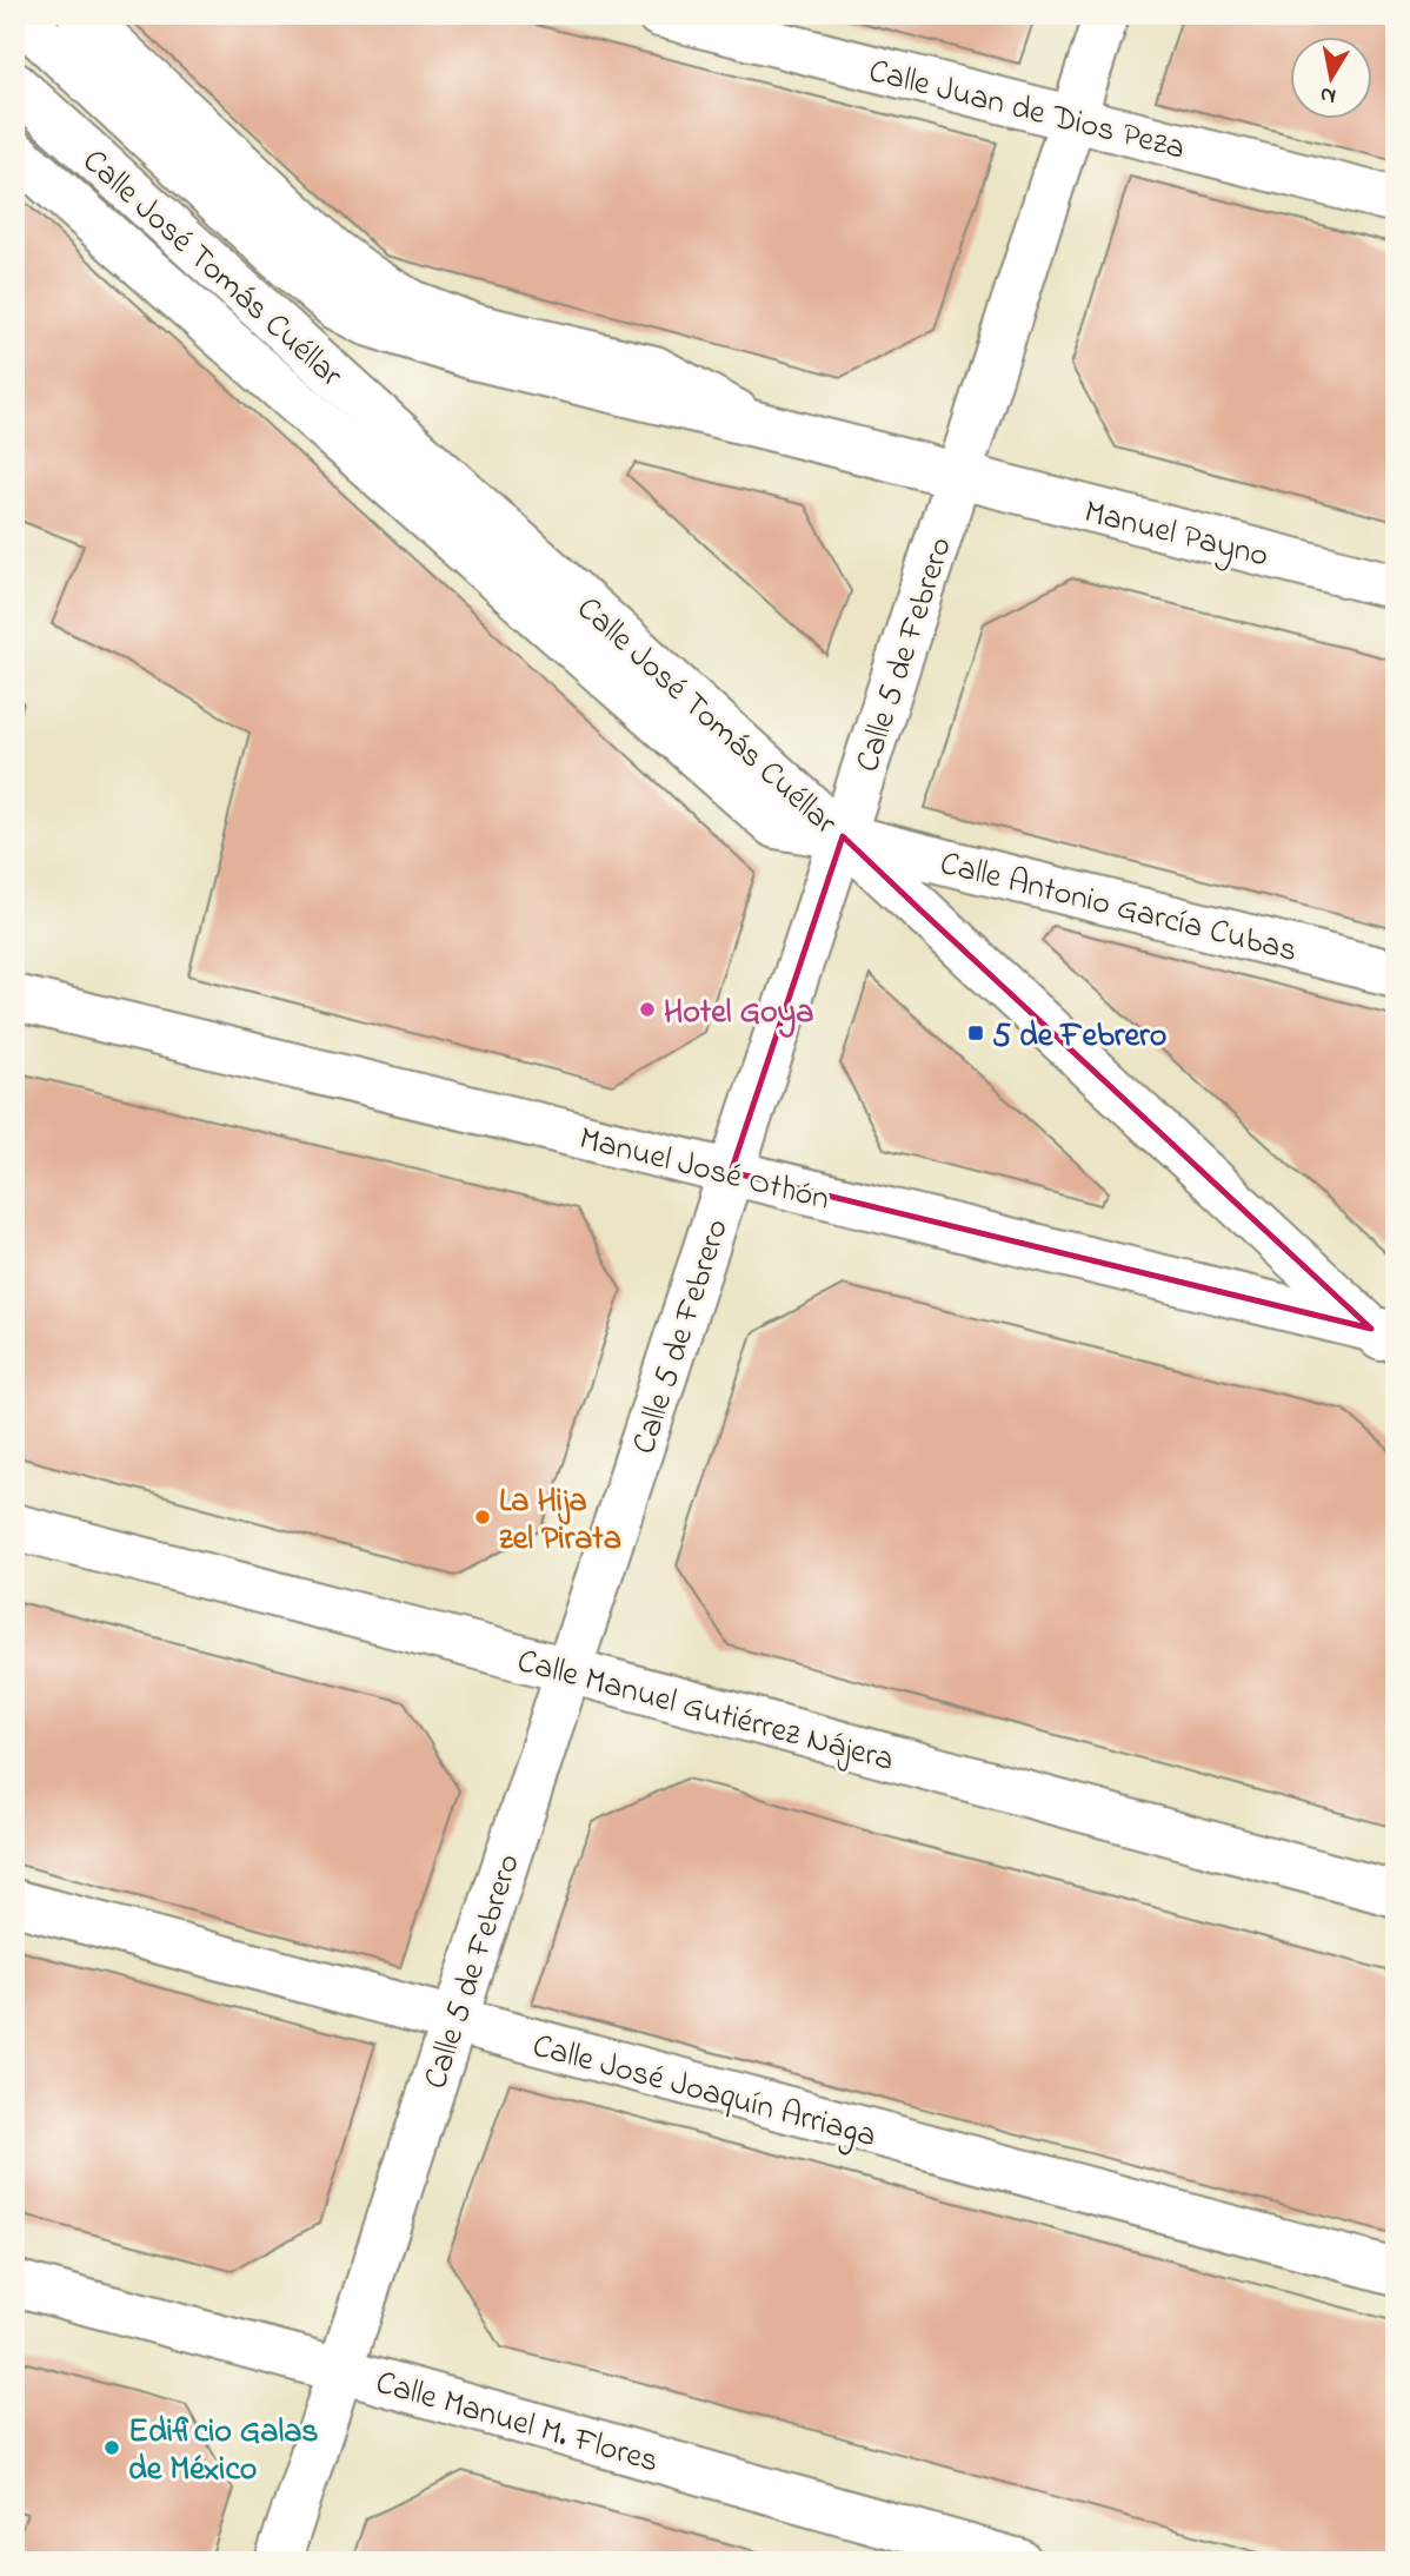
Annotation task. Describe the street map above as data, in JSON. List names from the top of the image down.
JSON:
{
  "streets": {
    "street": [
      "Calle Juan de Dios Peza",
      "Calle José Tomás Cuéllar",
      "Manuel Payno",
      "Calle 5 de Febrero",
      "Calle Antonio García Cubas",
      "Manuel José Othón",
      "Calle Manuel Gutiérrez Nájera",
      "Calle José Joaquín Arriaga",
      "Calle Manuel M. Flores"
    ]
  },
  "crossings": [
    ["Calle Juan de Dios Peza", "Calle 5 de Febrero"],
    ["Calle José Tomás Cuéllar", "Manuel Payno"],
    ["Calle José Tomás Cuéllar", "Calle 5 de Febrero"],
    ["Calle José Tomás Cuéllar", "Calle Antonio García Cubas"],
    ["Calle José Tomás Cuéllar", "Manuel José Othón"],
    ["Manuel Payno", "Calle 5 de Febrero"],
    ["Calle 5 de Febrero", "Calle Antonio García Cubas"],
    ["Calle 5 de Febrero", "Manuel José Othón"],
    ["Calle 5 de Febrero", "Calle Manuel Gutiérrez Nájera"],
    ["Calle 5 de Febrero", "Calle José Joaquín Arriaga"],
    ["Calle 5 de Febrero", "Calle Manuel M. Flores"]
  ],
  "places": {
    "other": ["Hotel Goya", "La Hija zel Pirata", "Edificio Galas de México"],
    "transit": ["5 de Febrero"]
  },
  "north": "bottom"
}
